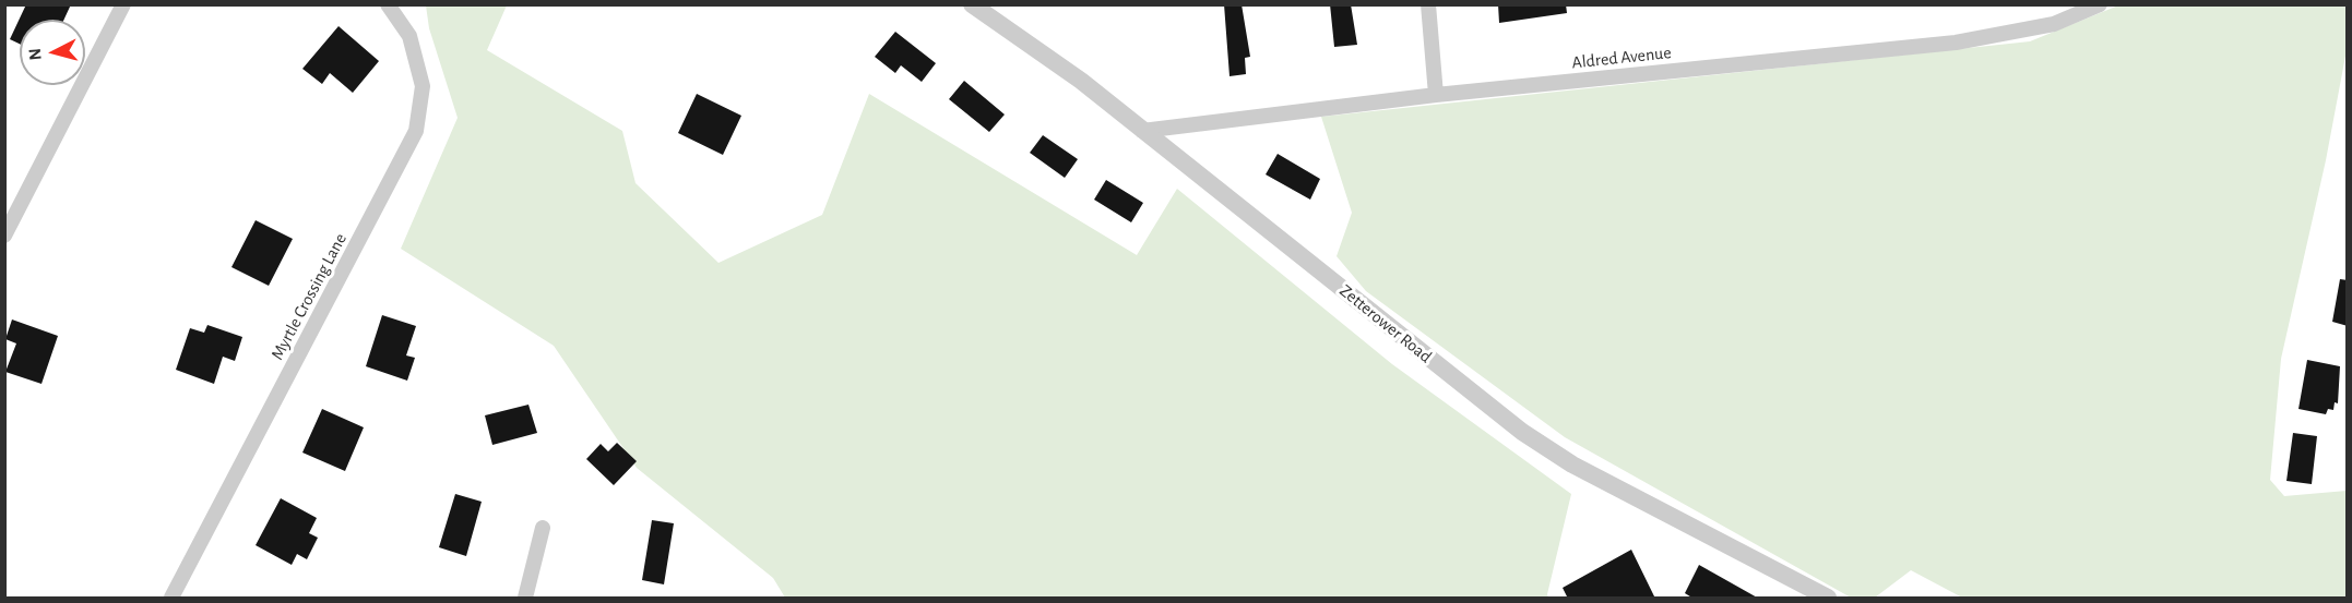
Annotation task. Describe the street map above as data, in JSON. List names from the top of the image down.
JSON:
{
  "streets": {
    "street": ["Aldred Avenue", "Myrtle Crossing Lane", "Zetterower Road"]
  },
  "crossings": [
    ["Aldred Avenue", "Zetterower Road"]
  ],
  "north": "left"
}
